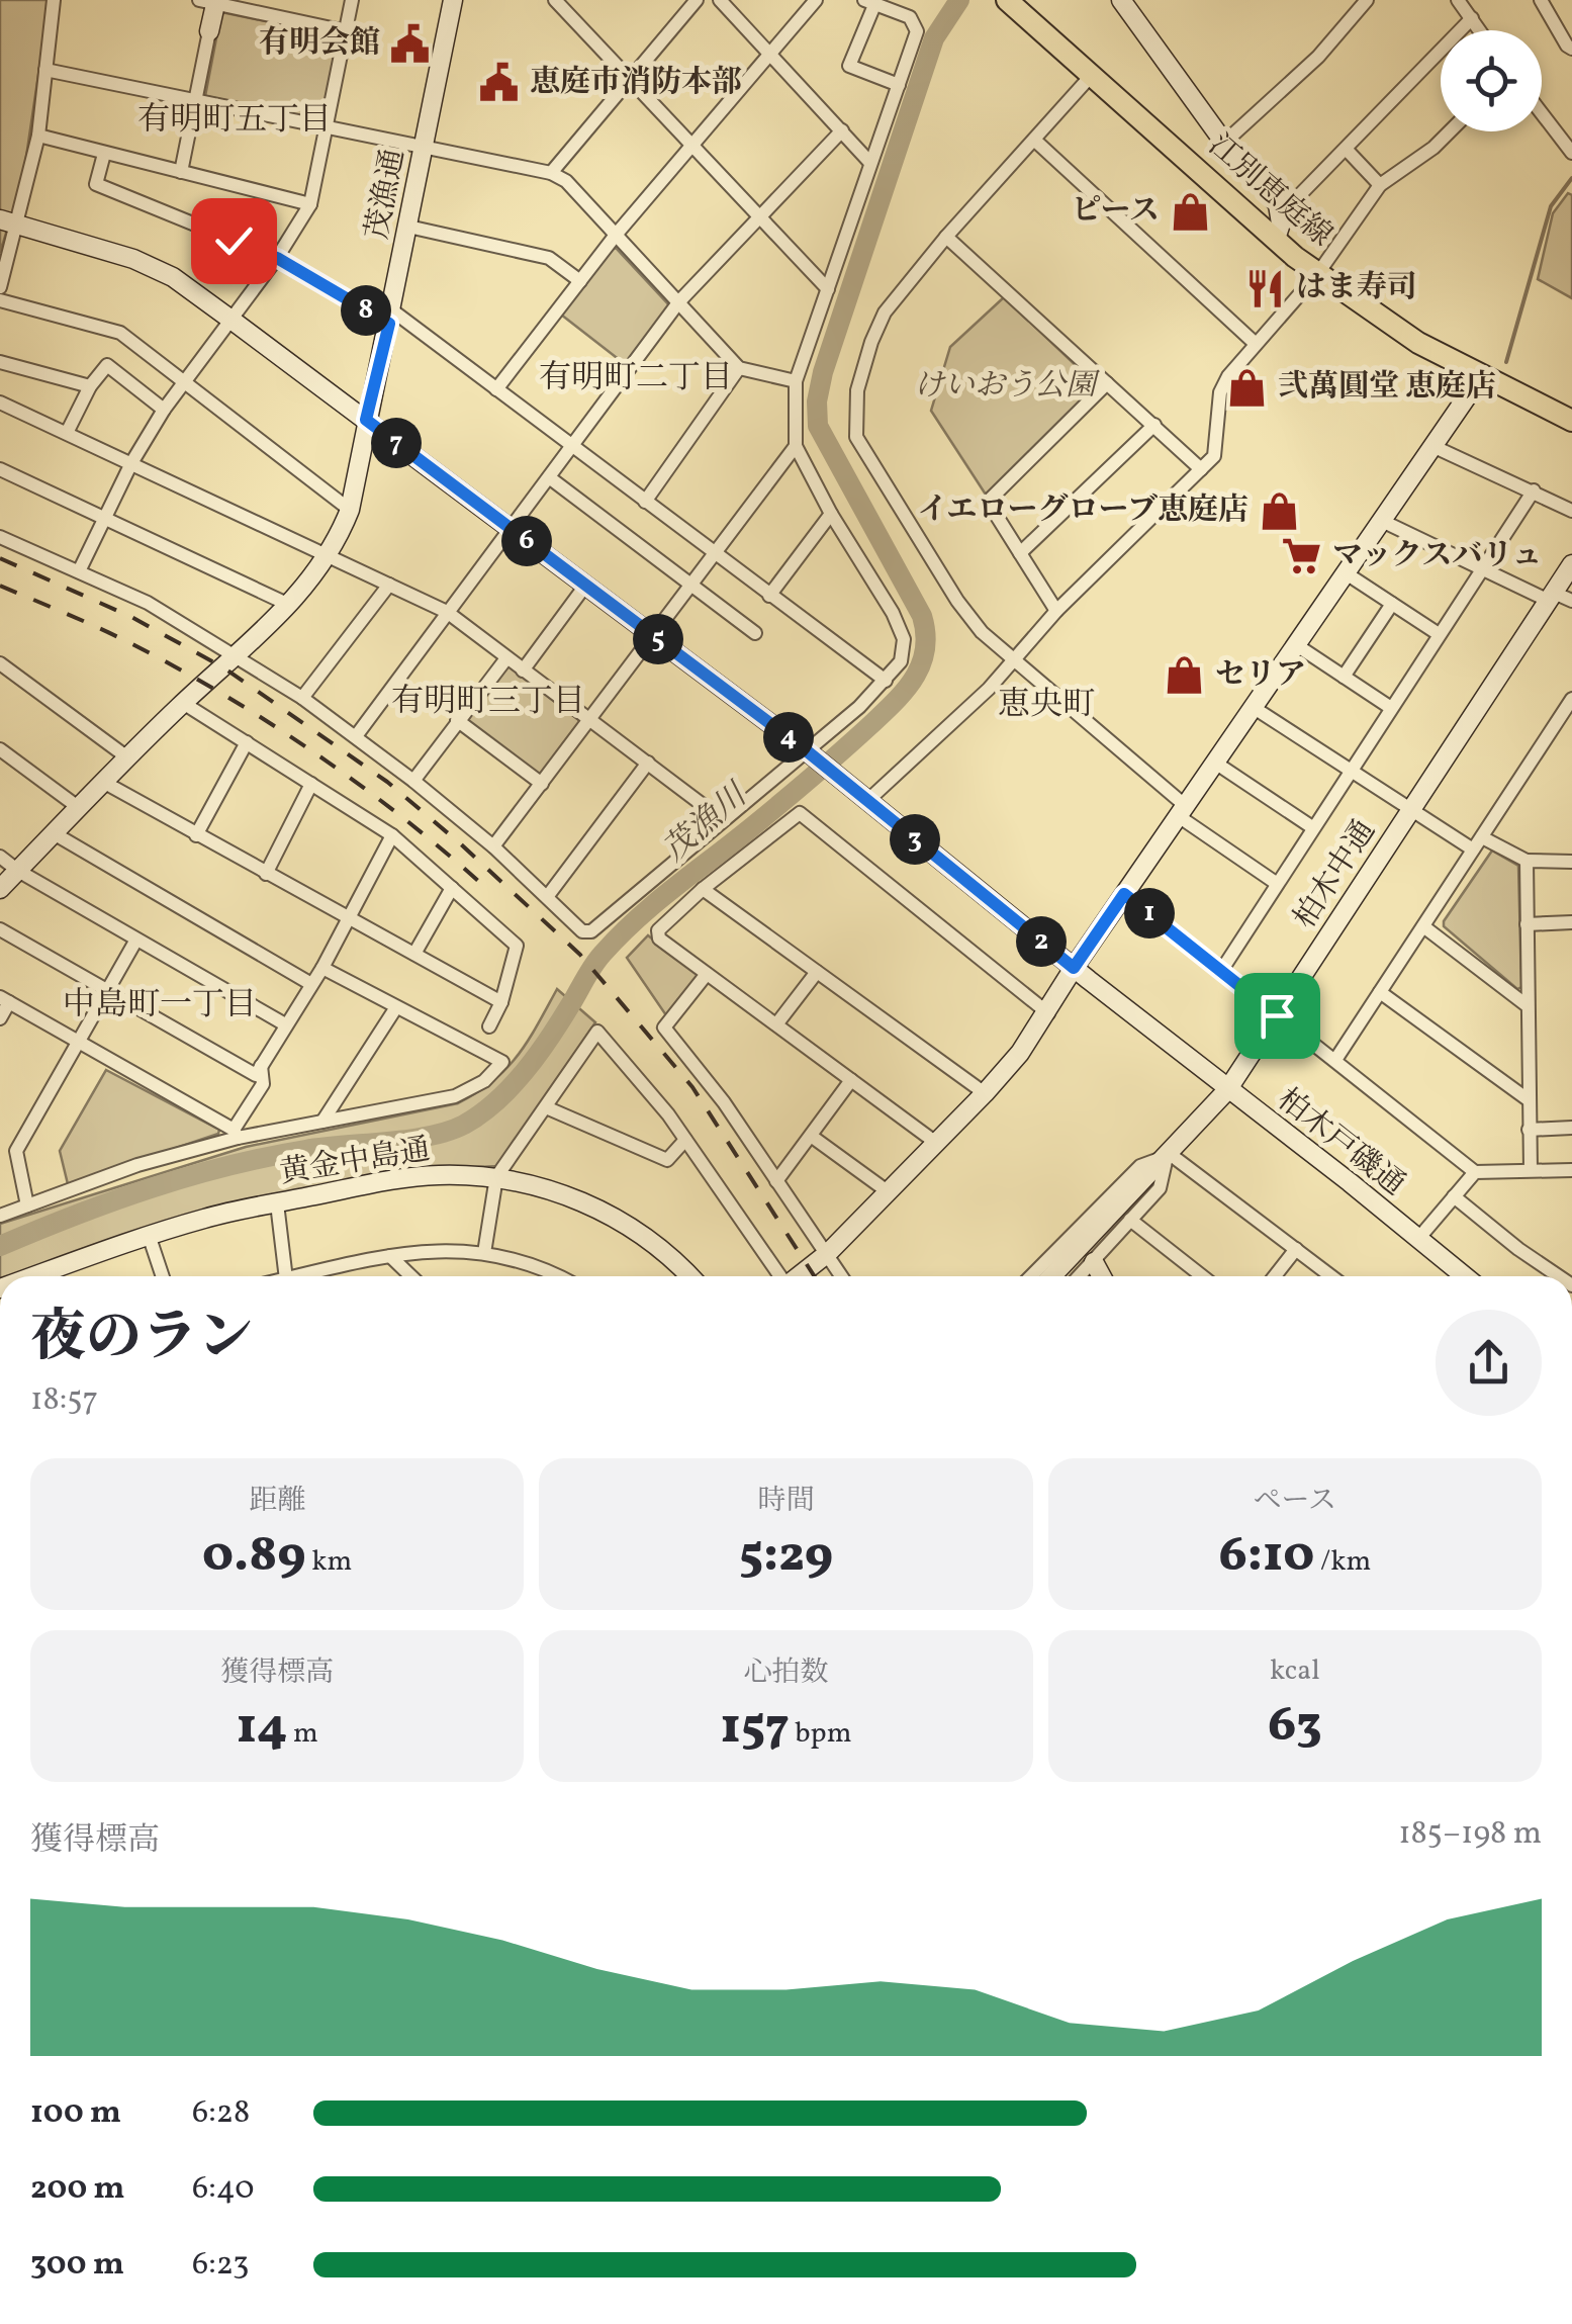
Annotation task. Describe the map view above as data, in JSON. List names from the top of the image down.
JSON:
{
  "streets": {
    "main road": ["江別恵庭線"],
    "street": [
      "茂漁通",
      "柏木中通",
      "柏木戸磯通",
      "黄金中島通"
    ]
  },
  "crossings": [
    ["茂漁通", "柏木戸磯通"],
    ["柏木中通", "柏木戸磯通"]
  ],
  "districts": [
    "有明町五丁目",
    "有明町二丁目",
    "有明町三丁目",
    "恵央町",
    "中島町一丁目"
  ],
  "water": ["茂漁川"],
  "parks": ["けいおう公園"],
  "places": {
    "public building": ["有明会館", "恵庭市消防本部"],
    "shop": [
      "ピース",
      "弐萬圓堂 恵庭店",
      "イエローグローブ恵庭店",
      "セリア"
    ],
    "restaurant": ["はま寿司"],
    "supermarket": ["マックスバリュ"]
  },
  "page": {
    "pins": [
      "8",
      "7",
      "6",
      "5",
      "4",
      "3",
      "1",
      "2"
    ],
    "heading": ["夜のラン", "18:57"],
    "stats": [
      ["距離", "0.89 km"],
      ["時間", "5:29"],
      ["ペース", "6:10 /km"],
      ["獲得標高", "14 m"],
      ["心拍数", "157 bpm"],
      ["kcal", "63"]
    ],
    "chart": ["獲得標高", "185–198 m"],
    "list": [
      {
        "name": "100 m",
        "note": "6:28"
      },
      {
        "name": "200 m",
        "note": "6:40"
      },
      {
        "name": "300 m",
        "note": "6:23"
      }
    ]
  }
}
